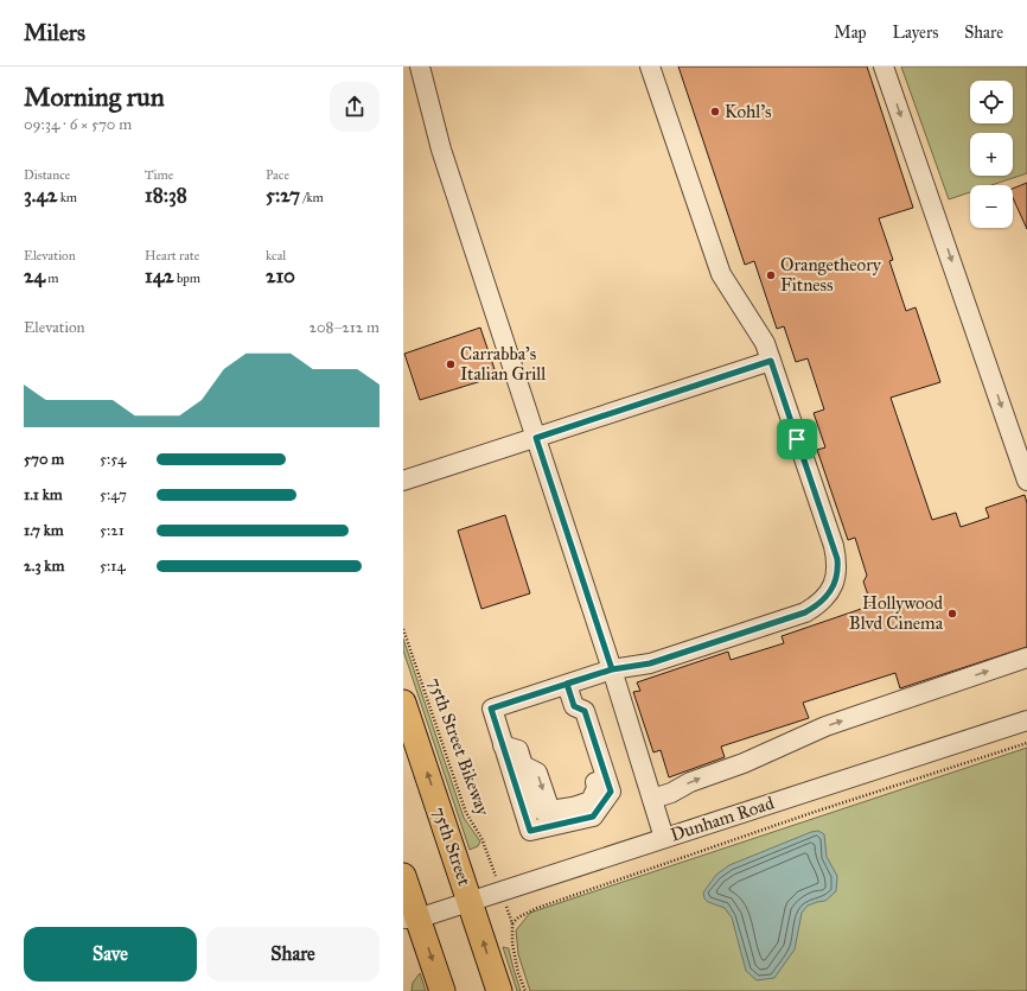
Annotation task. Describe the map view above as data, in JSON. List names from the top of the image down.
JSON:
{
  "streets": {
    "main road": ["75th Street"],
    "street": ["Dunham Road"],
    "path": ["75th Street Bikeway"]
  },
  "crossings": [
    ["Dunham Road", "75th Street"]
  ],
  "places": [
    "Kohl's",
    "Orangetheory Fitness",
    "Carrabba's Italian Grill",
    "Hollywood Blvd Cinema"
  ],
  "page": {
    "header": "Milers",
    "nav": ["Map", "Layers", "Share"],
    "heading": ["Morning run", "09:34 · 6 × 570 m"],
    "map_buttons": ["+", "−"],
    "stats": [
      ["Distance", "3.42 km"],
      ["Time", "18:38"],
      ["Pace", "5:27 /km"],
      ["Elevation", "24 m"],
      ["Heart rate", "142 bpm"],
      ["kcal", "210"]
    ],
    "chart": ["Elevation", "208–212 m"],
    "list": [
      {
        "name": "570 m",
        "note": "5:54"
      },
      {
        "name": "1.1 km",
        "note": "5:47"
      },
      {
        "name": "1.7 km",
        "note": "5:21"
      },
      {
        "name": "2.3 km",
        "note": "5:14"
      }
    ],
    "buttons": ["Save", "Share"]
  }
}
